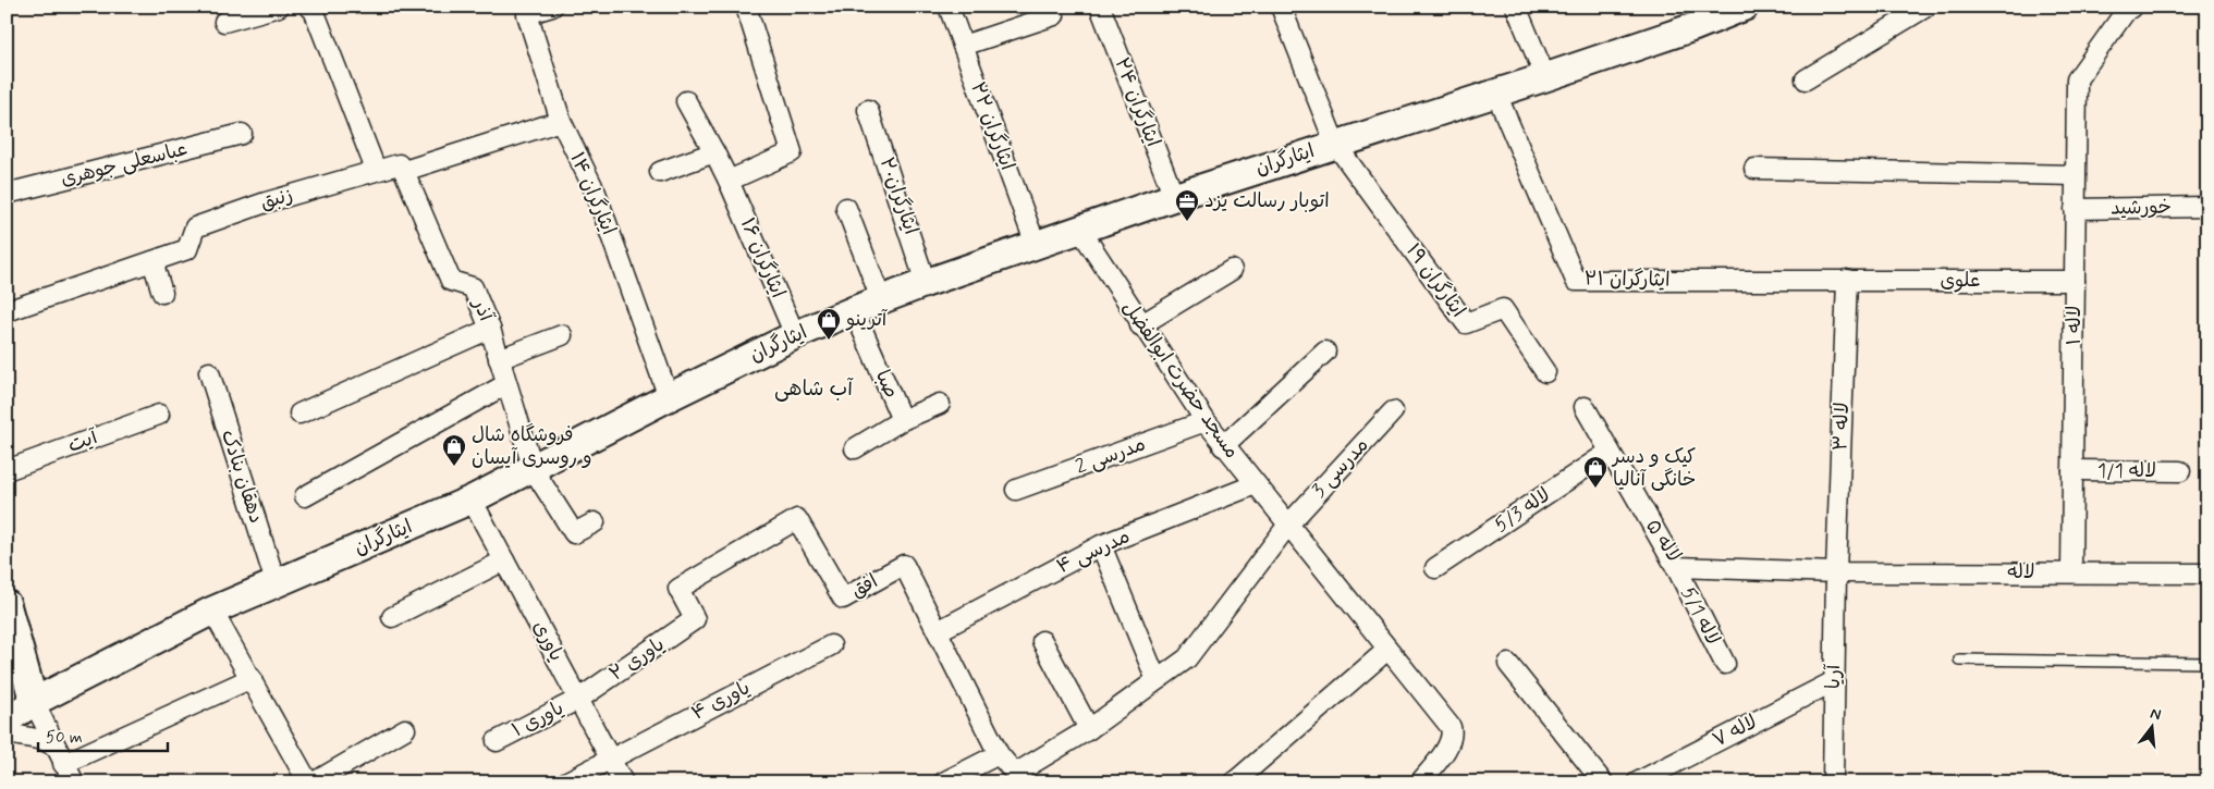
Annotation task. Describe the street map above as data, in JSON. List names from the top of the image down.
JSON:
{
  "streets": {
    "main road": ["ایثارگران"],
    "street": [
      "ایثارگران ۲۴",
      "ایثارگران ۲۲",
      "عباسعلی جوهری",
      "ایثارگران ۱۴",
      "۲۰ایثارگران",
      "زنبق",
      "خورشید",
      "ایثارگران ۱۶",
      "ایثارگران ۲۱",
      "ایثارگران ۱‍۹",
      "علوی",
      "آذر",
      "لاله ۱",
      "مسجد حضرت ابوالفضل",
      "صبا",
      "لاله ۳",
      "آیت",
      "مدرسی 2",
      "مدرسی 3",
      "لاله 1/1",
      "دهقان بنادک",
      "لاله 5/3",
      "لاله ۵",
      "مدرسی ۴",
      "لاله",
      "افق",
      "لاله 5/1",
      "یاوری",
      "یاوری ۲",
      "آریا",
      "یاوری ۴",
      "یاوری ۱",
      "لاله ۷"
    ]
  },
  "crossings": [
    ["ایثارگران ۲۴", "ایثارگران"],
    ["ایثارگران ۲۲", "ایثارگران"],
    ["ایثارگران", "ایثارگران ۱۴"],
    ["ایثارگران", "۲۰ایثارگران"],
    ["ایثارگران", "ایثارگران ۱۶"],
    ["ایثارگران", "ایثارگران ۲۱"],
    ["ایثارگران", "ایثارگران ۱‍۹"],
    ["ایثارگران", "آذر"],
    ["ایثارگران", "مسجد حضرت ابوالفضل"],
    ["ایثارگران", "صبا"],
    ["ایثارگران", "دهقان بنادک"],
    ["ایثارگران", "یاوری"],
    ["ایثارگران ۱۴", "زنبق"],
    ["زنبق", "آذر"],
    ["خورشید", "لاله ۱"],
    ["ایثارگران ۲۱", "علوی"],
    ["ایثارگران ۲۱", "لاله ۳"],
    ["علوی", "لاله ۱"],
    ["علوی", "لاله ۳"],
    ["لاله ۱", "لاله 1/1"],
    ["لاله ۱", "لاله"],
    ["مسجد حضرت ابوالفضل", "مدرسی 2"],
    ["مسجد حضرت ابوالفضل", "مدرسی 3"],
    ["مسجد حضرت ابوالفضل", "مدرسی ۴"],
    ["لاله ۳", "لاله ۵"],
    ["لاله ۳", "لاله"],
    ["لاله ۳", "آریا"],
    ["لاله 5/3", "لاله ۵"],
    ["لاله ۵", "لاله"],
    ["لاله ۵", "لاله 5/1"],
    ["لاله ۵", "آریا"],
    ["مدرسی ۴", "افق"],
    ["لاله", "آریا"],
    ["افق", "یاوری ۲"],
    ["یاوری", "یاوری ۲"],
    ["یاوری", "یاوری ۴"],
    ["یاوری", "یاوری ۱"],
    ["یاوری ۲", "یاوری ۱"],
    ["آریا", "لاله ۷"]
  ],
  "districts": ["آب شاهی"],
  "places": {
    "office": ["اتوبار رسالت یزد"],
    "shop": ["آترینو", "فروشگاه شال و روسری آیسان", "کیک و دسر خانگی آنالیا"]
  },
  "scale_bar": "50 m",
  "north": "top"
}
